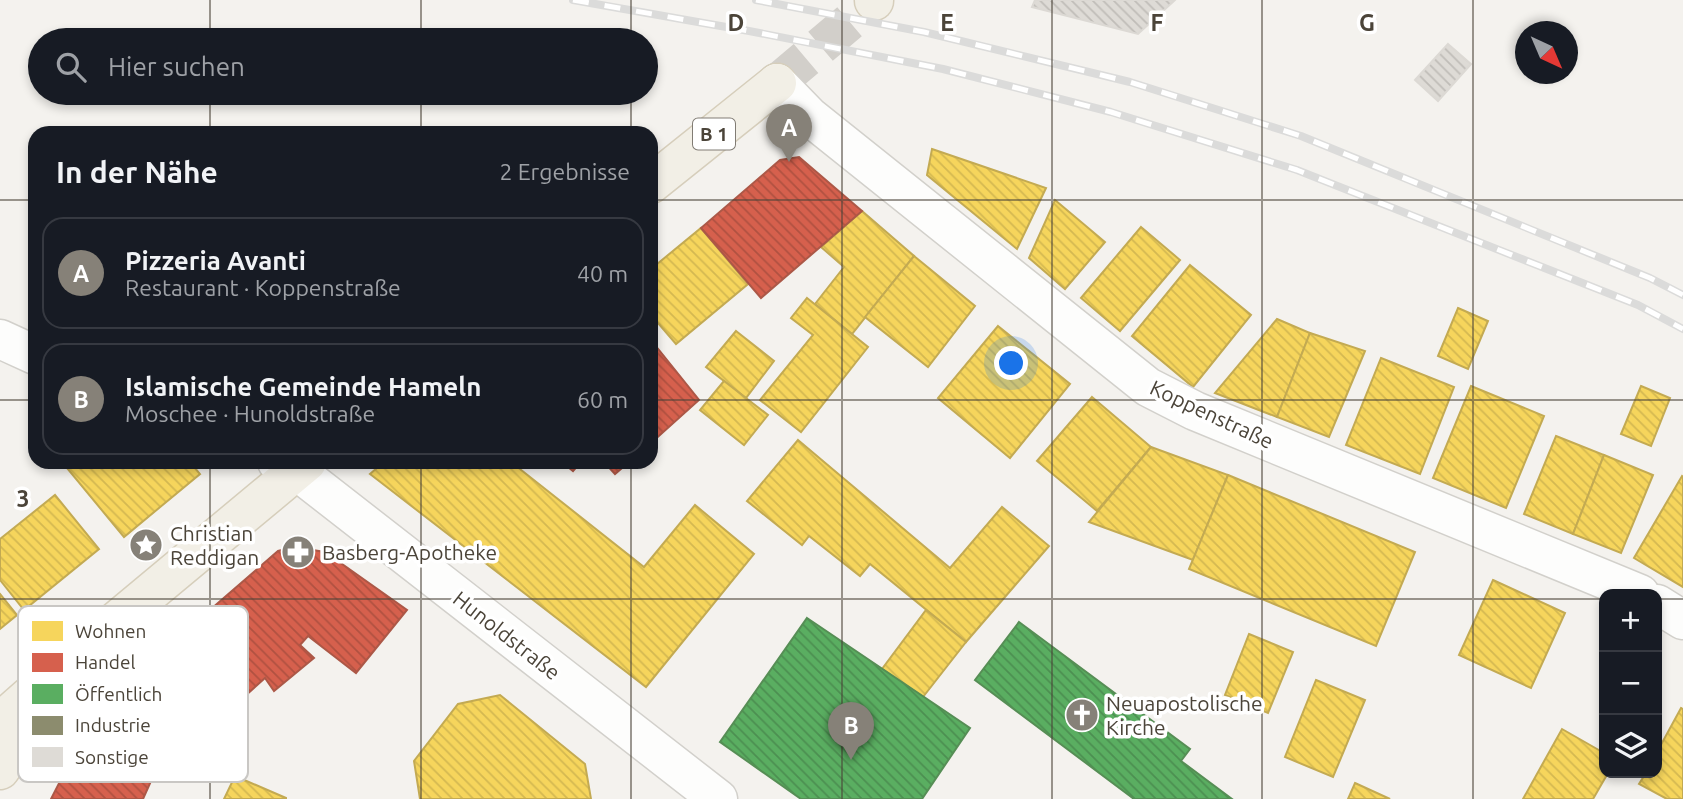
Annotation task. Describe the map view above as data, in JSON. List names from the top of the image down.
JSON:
{
  "streets": {
    "main road": ["B 1"],
    "street": ["Koppenstraße", "Hunoldstraße"]
  },
  "crossings": [
    ["B 1", "Koppenstraße"]
  ],
  "places": {
    "place": ["Christian Reddigan"],
    "pharmacy": ["Basberg-Apotheke"],
    "church": ["Neuapostolische Kirche"]
  },
  "legend": [
    "Wohnen",
    "Handel",
    "Öffentlich",
    "Industrie",
    "Sonstige"
  ],
  "north": "bottom right",
  "page": {
    "search": "Hier suchen",
    "pins": ["A", "B"],
    "heading": ["In der Nähe", "2 Ergebnisse"],
    "list": [
      {
        "mark": "A",
        "name": "Pizzeria Avanti",
        "note": "Restaurant · Koppenstraße",
        "value": "40 m"
      },
      {
        "mark": "B",
        "name": "Islamische Gemeinde Hameln",
        "note": "Moschee · Hunoldstraße",
        "value": "60 m"
      }
    ],
    "map_buttons": ["+", "−"]
  },
  "grid": {
    "columns": [
      "D",
      "E",
      "F",
      "G"
    ],
    "rows": ["3"]
  }
}
